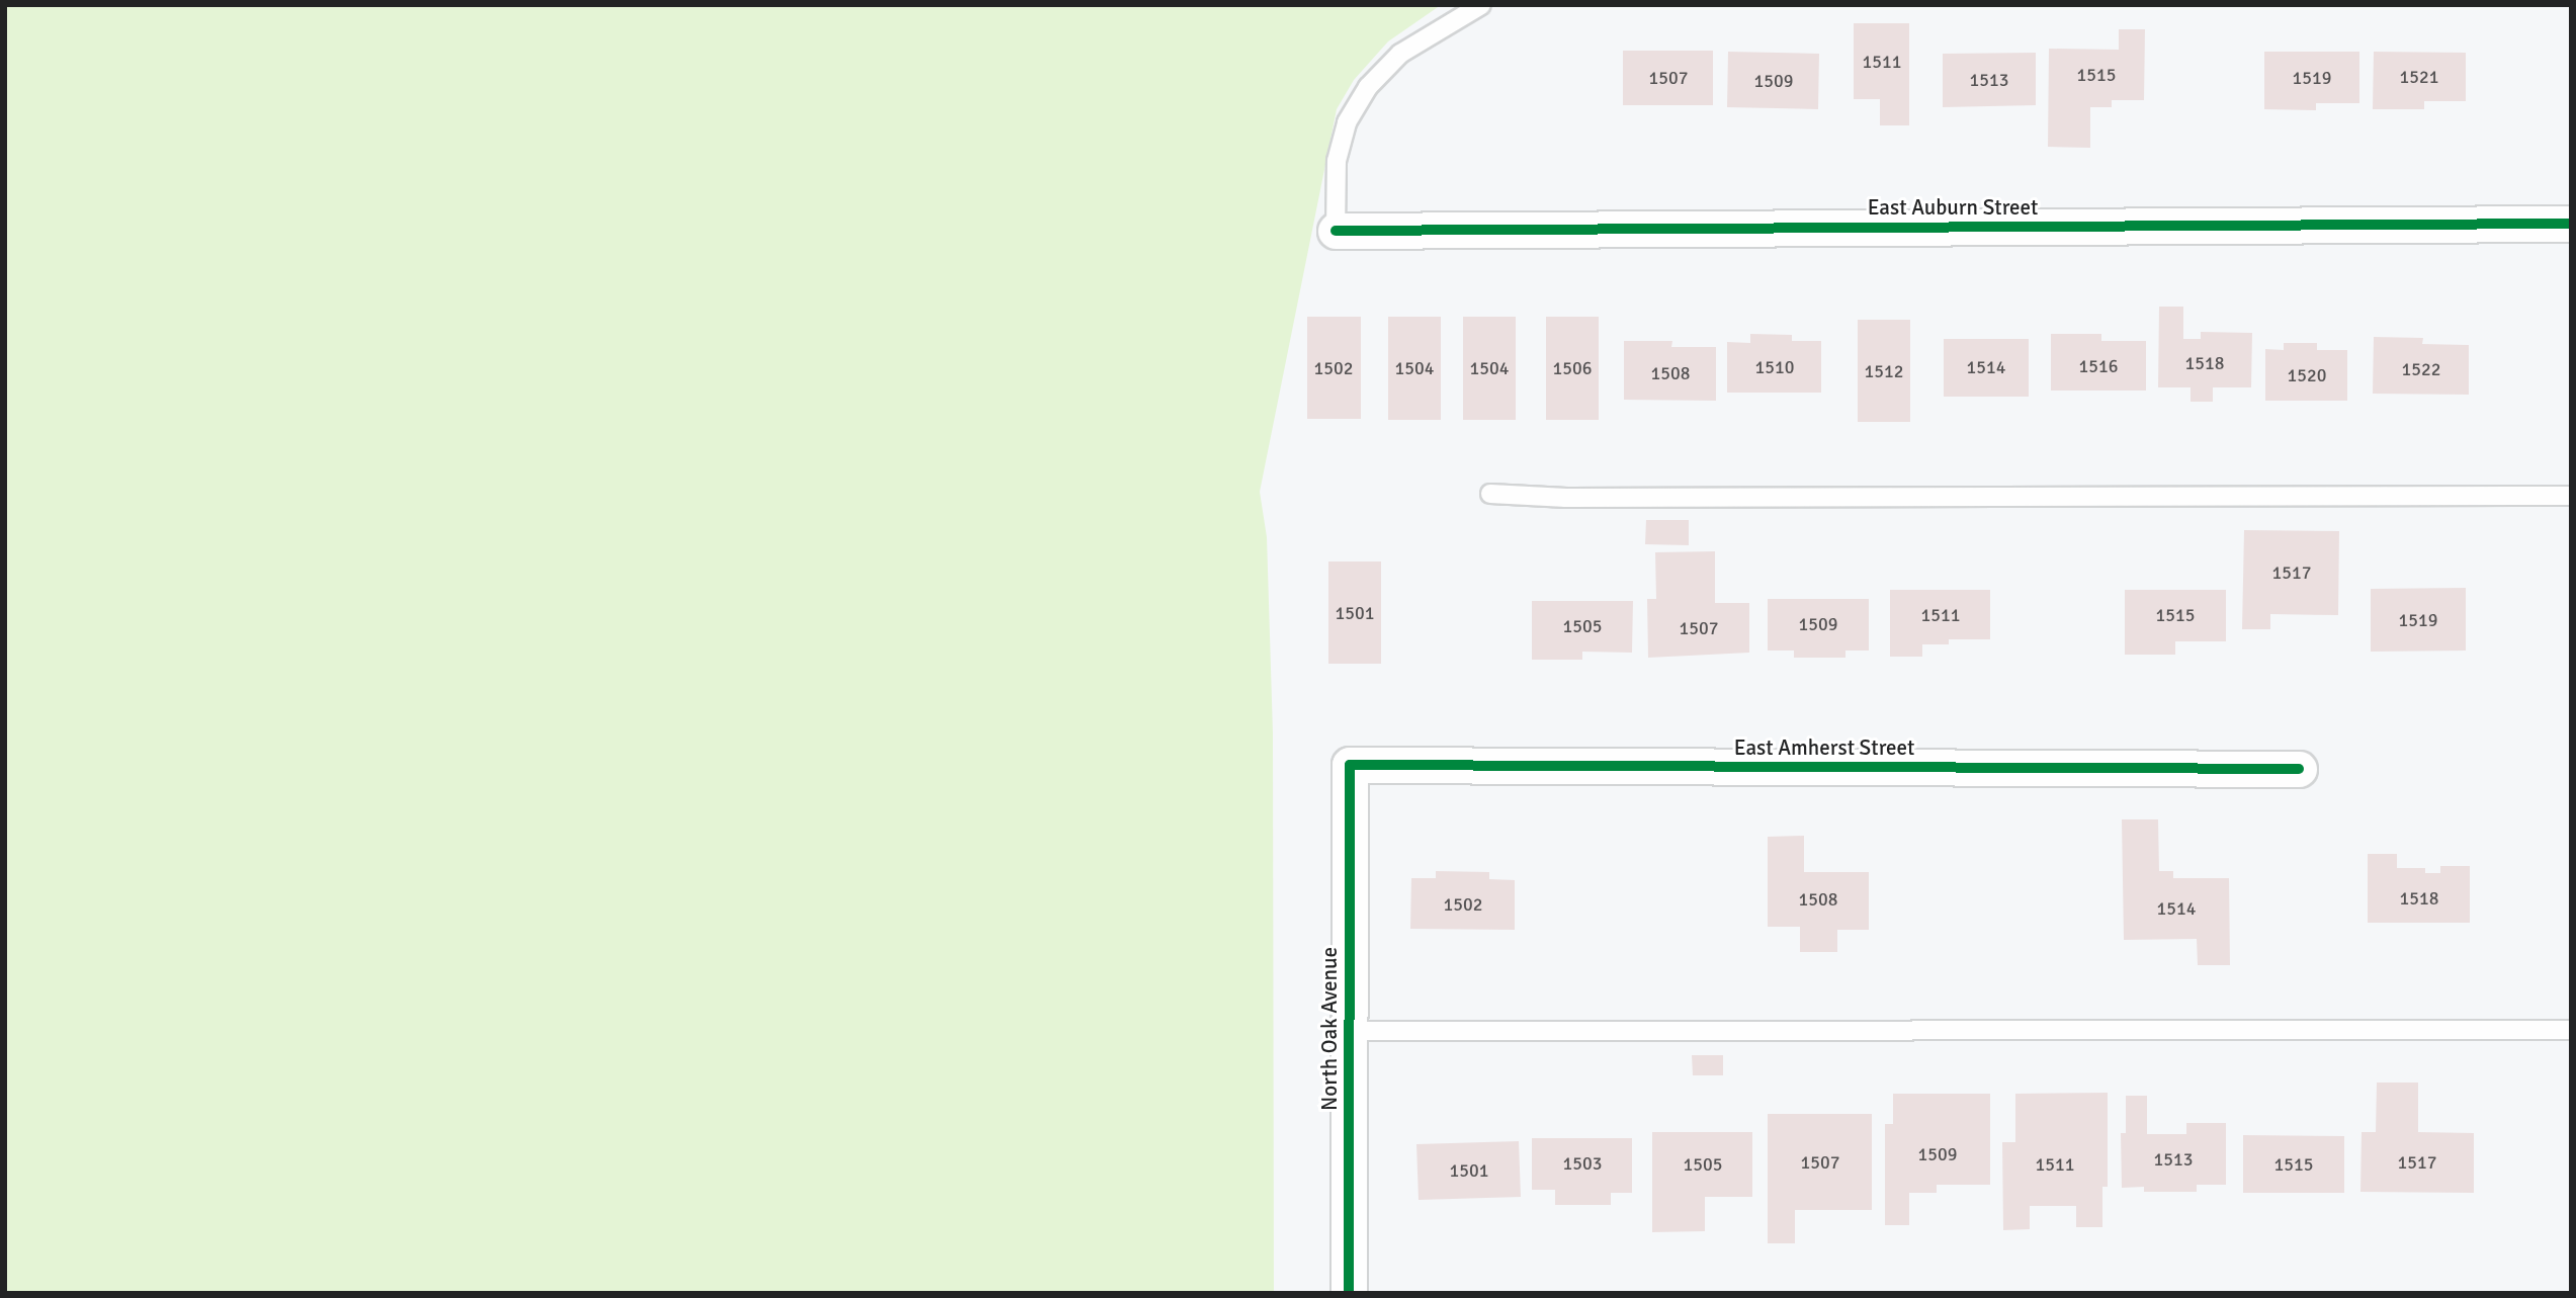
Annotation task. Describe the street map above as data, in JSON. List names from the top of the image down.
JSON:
{
  "streets": {
    "street": ["East Auburn Street", "East Amherst Street", "North Oak Avenue"]
  },
  "crossings": [
    ["East Amherst Street", "North Oak Avenue"]
  ],
  "house_numbers": [
    "1511",
    "1515",
    "1521",
    "1507",
    "1519",
    "1513",
    "1509",
    "1518",
    "1516",
    "1510",
    "1514",
    "1502",
    "1504",
    "1504",
    "1506",
    "1522",
    "1512",
    "1508",
    "1520",
    "1517",
    "1501",
    "1511",
    "1515",
    "1519",
    "1509",
    "1505",
    "1507",
    "1518",
    "1508",
    "1502",
    "1514",
    "1509",
    "1513",
    "1507",
    "1517",
    "1503",
    "1505",
    "1511",
    "1515",
    "1501"
  ]
}
